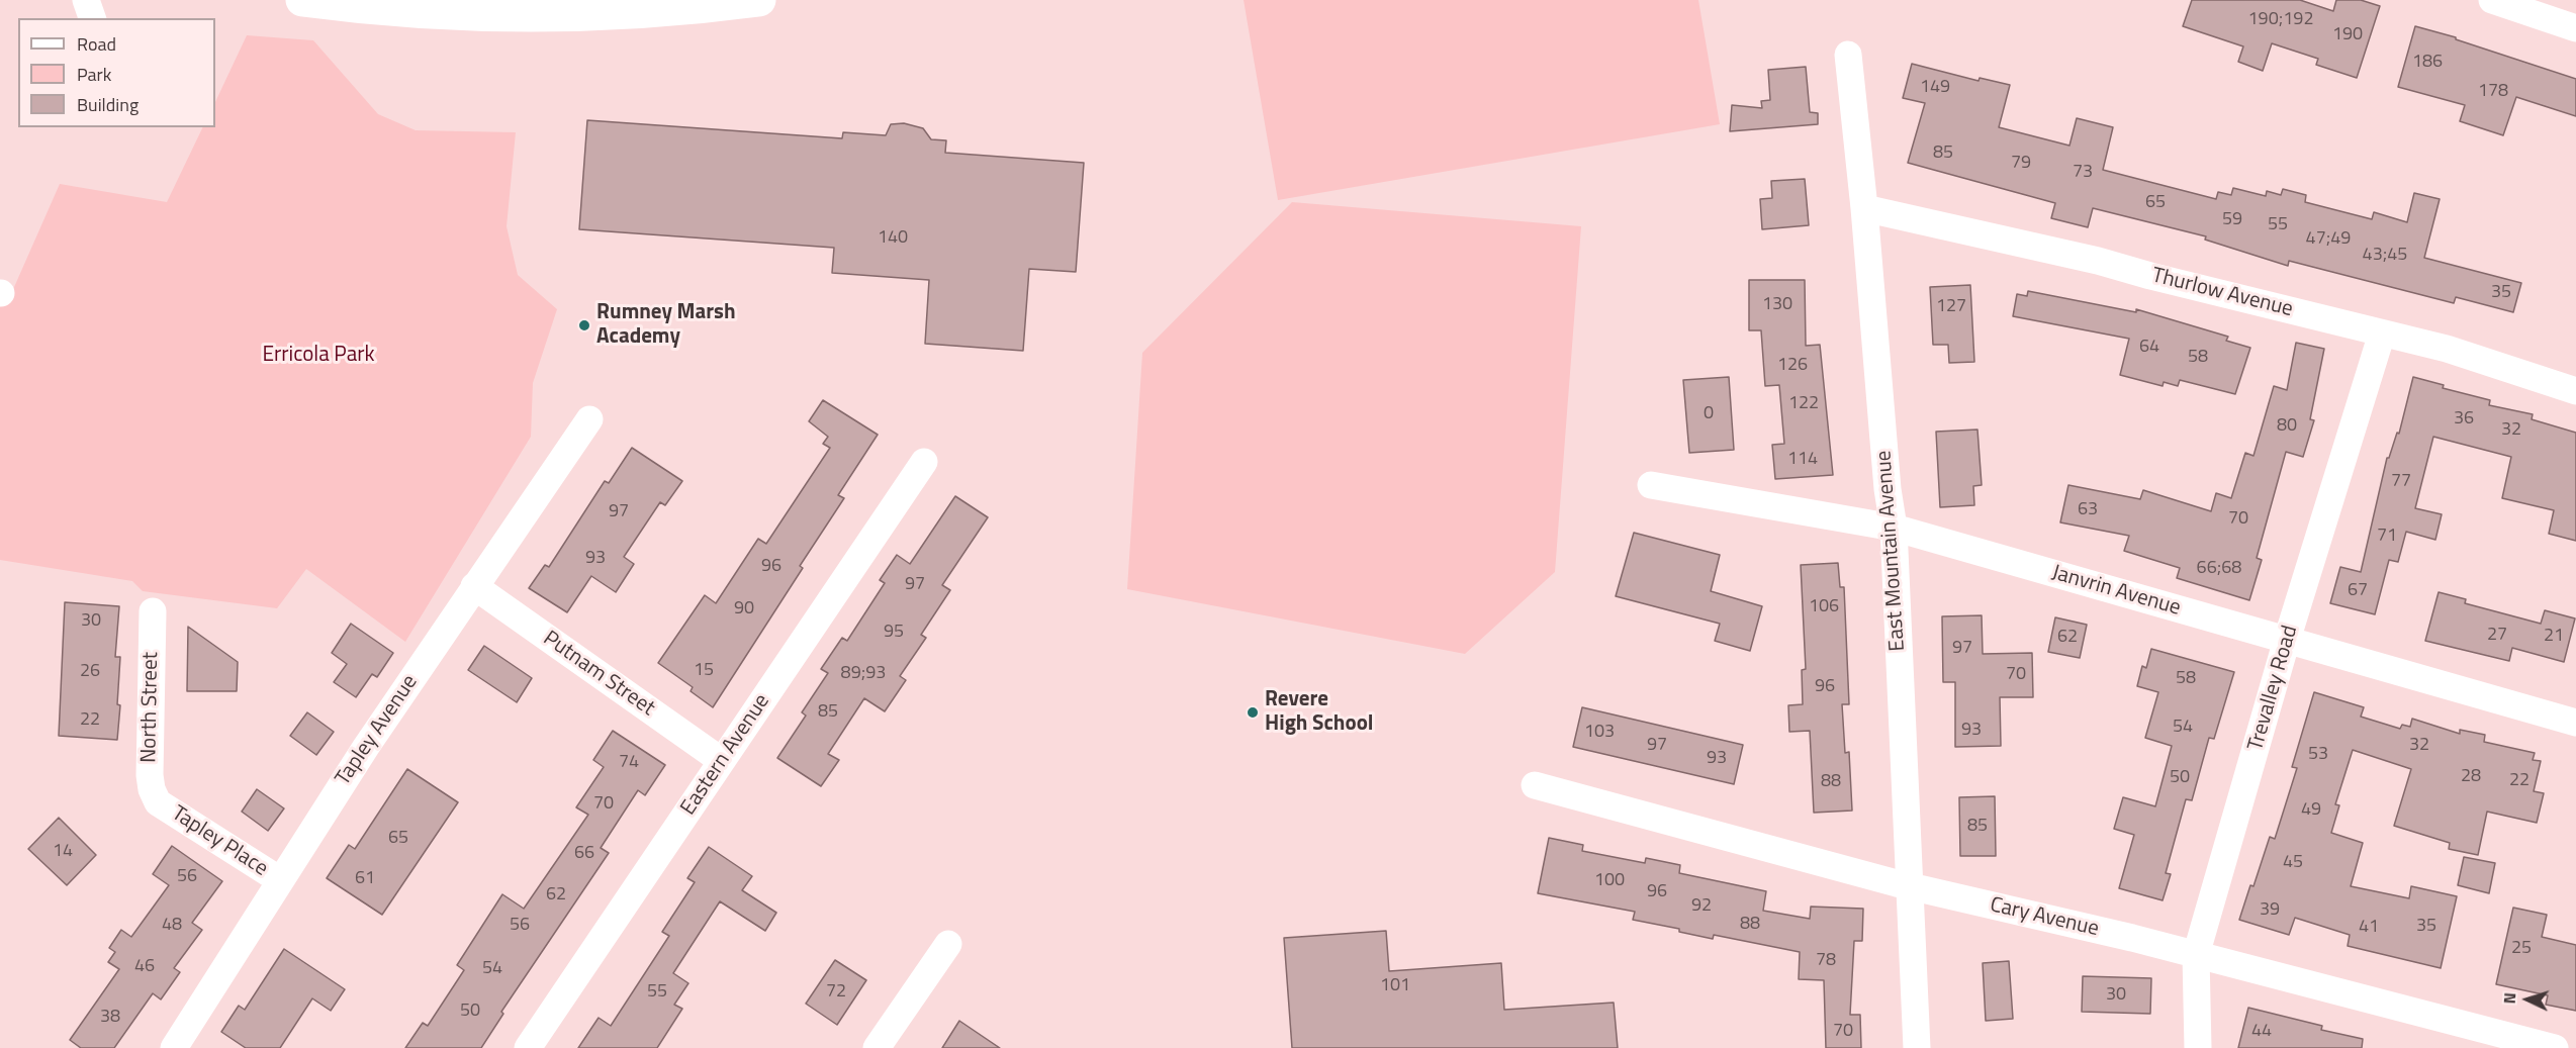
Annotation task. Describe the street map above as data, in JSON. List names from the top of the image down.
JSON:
{
  "streets": {
    "street": [
      "Thurlow Avenue",
      "East Mountain Avenue",
      "Janvrin Avenue",
      "Putnam Street",
      "Trevalley Road",
      "North Street",
      "Tapley Avenue",
      "Eastern Avenue",
      "Tapley Place",
      "Cary Avenue"
    ]
  },
  "crossings": [
    ["Thurlow Avenue", "East Mountain Avenue"],
    ["Thurlow Avenue", "Trevalley Road"],
    ["East Mountain Avenue", "Janvrin Avenue"],
    ["East Mountain Avenue", "Cary Avenue"],
    ["Janvrin Avenue", "Trevalley Road"],
    ["Putnam Street", "Tapley Avenue"],
    ["Putnam Street", "Eastern Avenue"],
    ["Trevalley Road", "Cary Avenue"],
    ["North Street", "Tapley Place"],
    ["Tapley Avenue", "Tapley Place"]
  ],
  "parks": ["Erricola Park"],
  "places": ["Rumney Marsh Academy", "Revere High School"],
  "house_numbers": [
    "190;192",
    "190",
    "186",
    "149",
    "178",
    "85",
    "79",
    "73",
    "65",
    "59",
    "55",
    "140",
    "47;49",
    "43;45",
    "35",
    "130",
    "127",
    "64",
    "58",
    "126",
    "122",
    "0",
    "36",
    "80",
    "32",
    "114",
    "77",
    "63",
    "97",
    "70",
    "71",
    "93",
    "96",
    "66;68",
    "97",
    "67",
    "106",
    "90",
    "30",
    "95",
    "27",
    "21",
    "62",
    "97",
    "15",
    "26",
    "89;93",
    "70",
    "58",
    "96",
    "85",
    "22",
    "54",
    "93",
    "103",
    "97",
    "32",
    "53",
    "93",
    "74",
    "28",
    "50",
    "22",
    "88",
    "70",
    "49",
    "85",
    "65",
    "14",
    "66",
    "45",
    "56",
    "61",
    "100",
    "96",
    "62",
    "92",
    "39",
    "88",
    "48",
    "56",
    "35",
    "41",
    "25",
    "78",
    "46",
    "54",
    "101",
    "55",
    "72",
    "30",
    "50",
    "38",
    "70",
    "44"
  ],
  "legend": ["Road", "Park", "Building"],
  "north": "left"
}
